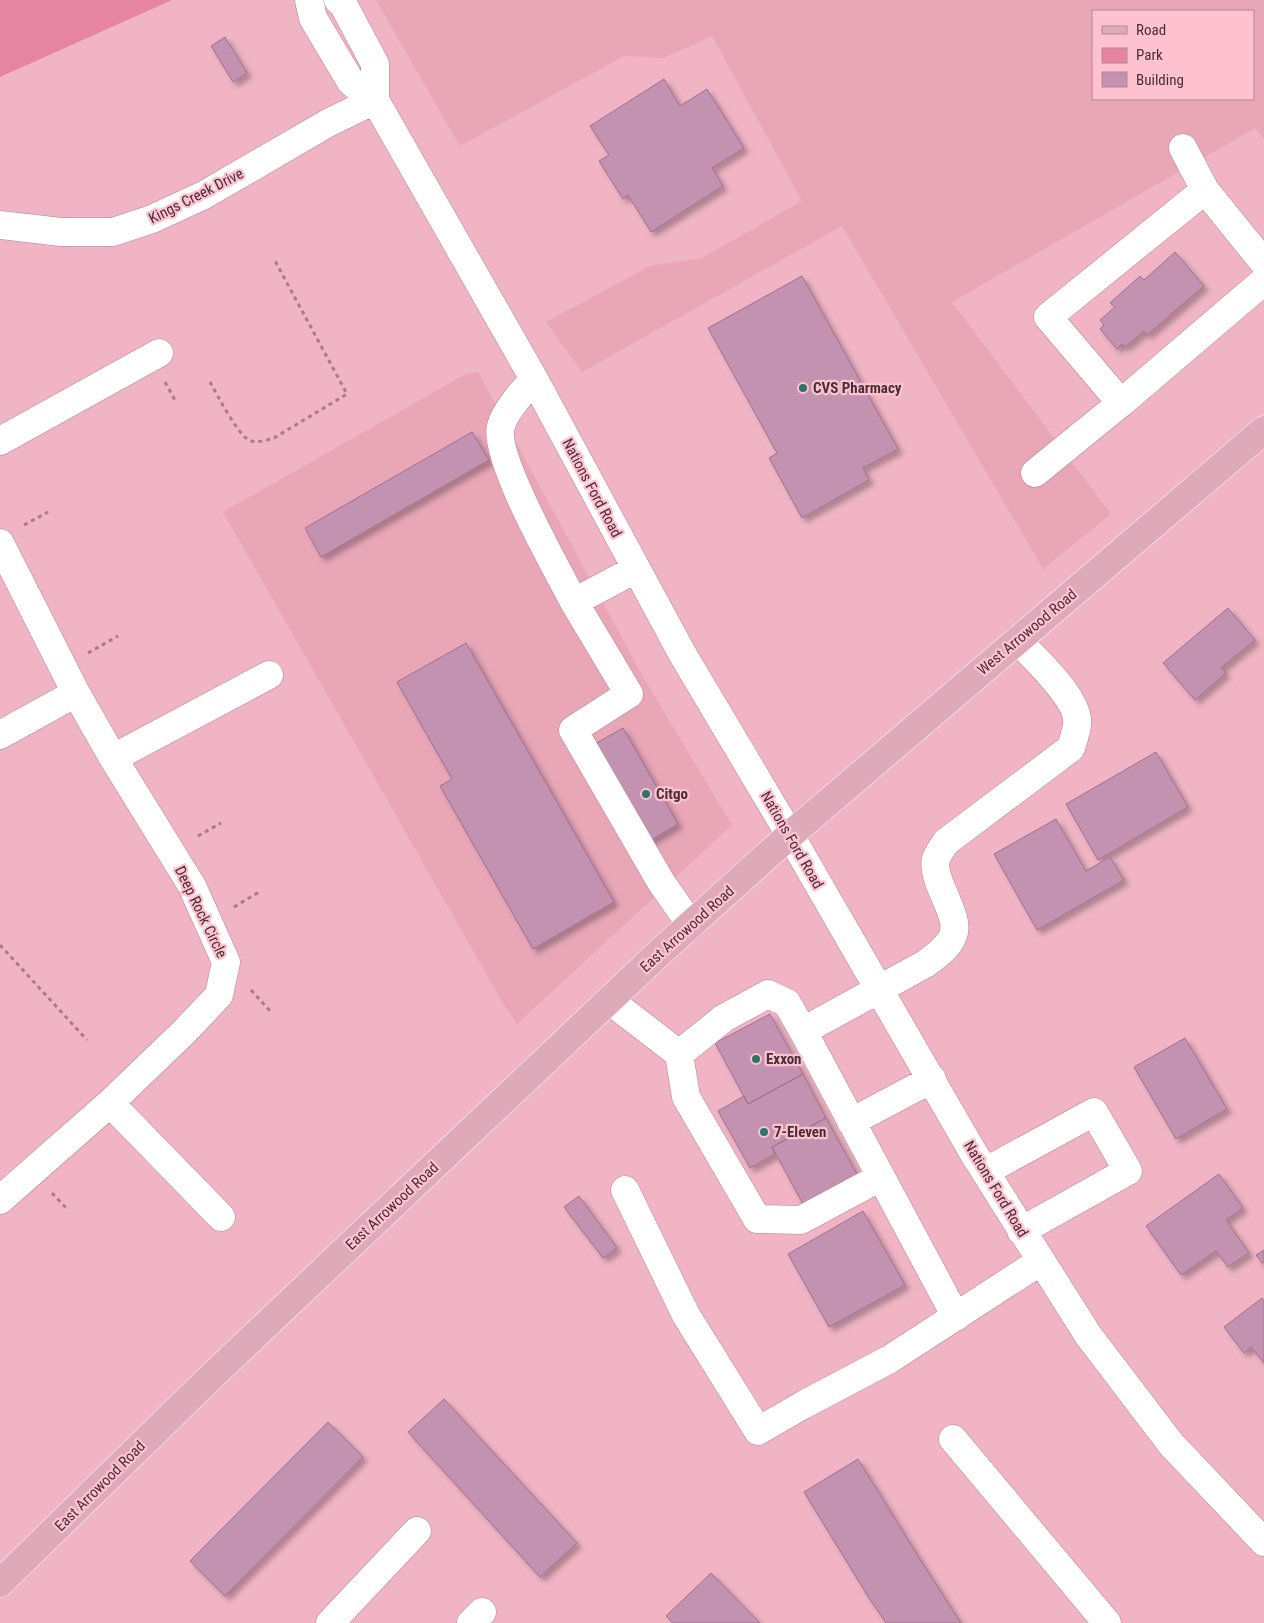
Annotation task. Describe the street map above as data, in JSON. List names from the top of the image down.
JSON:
{
  "streets": {
    "main road": ["West Arrowood Road", "East Arrowood Road"],
    "street": ["Kings Creek Drive", "Nations Ford Road", "Deep Rock Circle"]
  },
  "crossings": [
    ["Kings Creek Drive", "Nations Ford Road"],
    ["Nations Ford Road", "West Arrowood Road"],
    ["Nations Ford Road", "East Arrowood Road"],
    ["West Arrowood Road", "East Arrowood Road"]
  ],
  "places": [
    "CVS Pharmacy",
    "Citgo",
    "Exxon",
    "7-Eleven"
  ],
  "legend": ["Road", "Park", "Building"]
}
